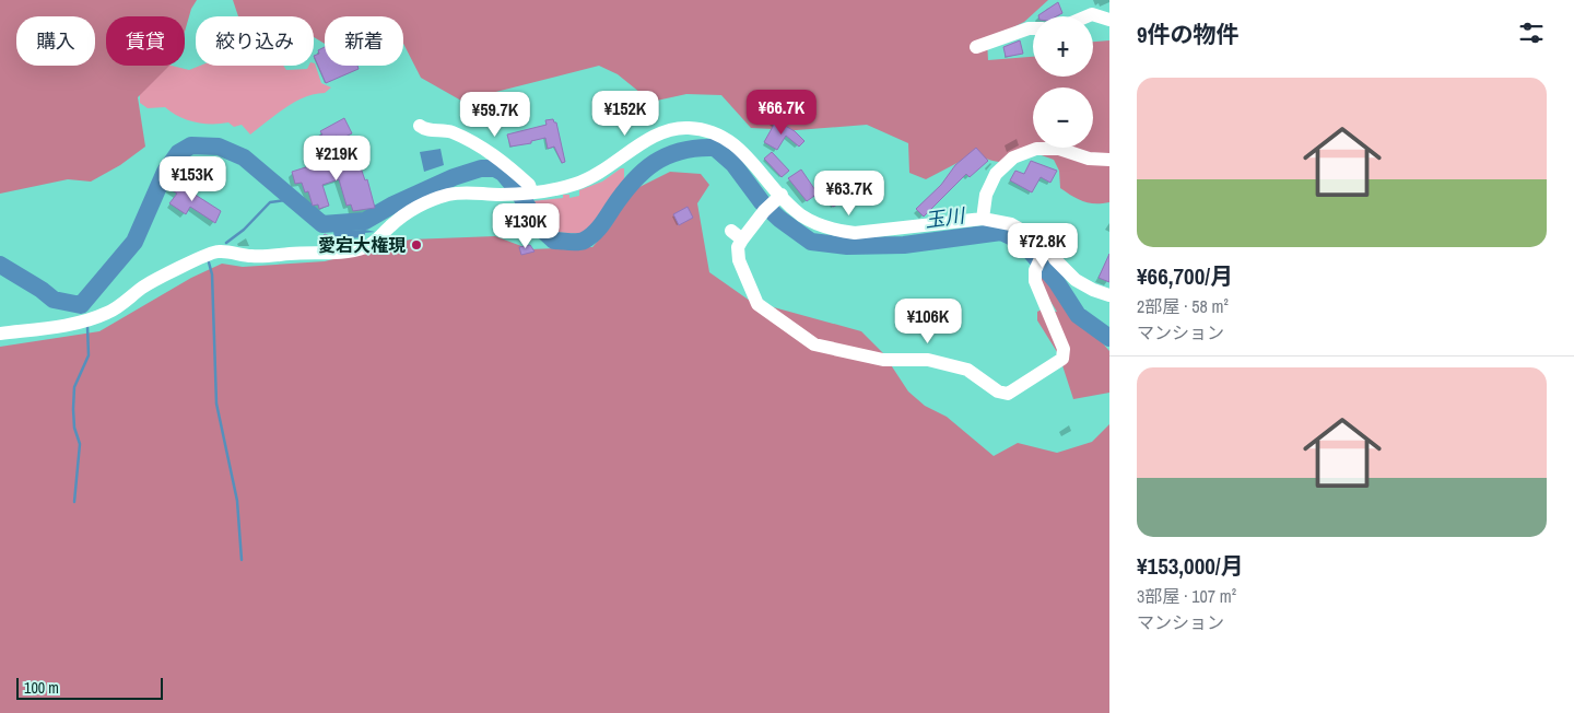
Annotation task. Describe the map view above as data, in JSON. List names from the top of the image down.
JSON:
{
  "water": ["玉川"],
  "places": ["愛宕大権現"],
  "scale_bar": "100 m",
  "page": {
    "heading": "9件の物件",
    "map_buttons": ["+", "−"],
    "chip": [
      "購入",
      "賃貸",
      "絞り込み",
      "新着"
    ],
    "list": [
      {
        "name": "¥66,700/月",
        "note": "2部屋 · 58 m² · マンション"
      },
      {
        "name": "¥153,000/月",
        "note": "3部屋 · 107 m² · マンション"
      }
    ],
    "price": [
      "¥66.7K",
      "¥152K",
      "¥59.7K",
      "¥219K",
      "¥153K",
      "¥63.7K",
      "¥130K",
      "¥72.8K",
      "¥106K"
    ],
    "scale": "100 m"
  }
}
